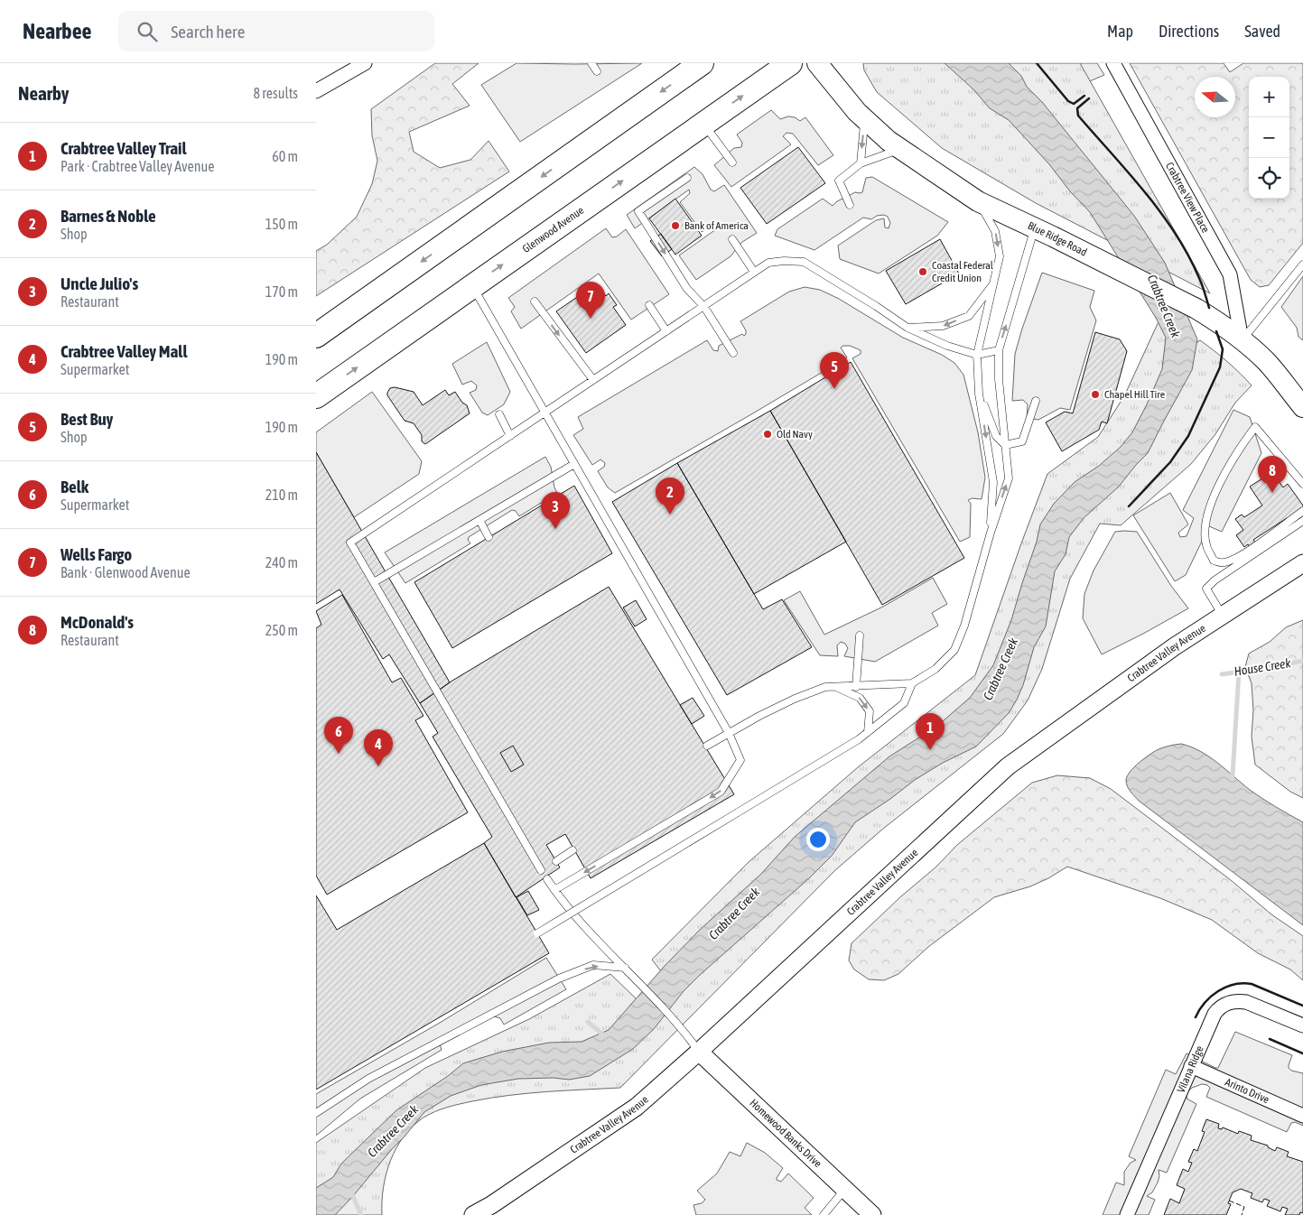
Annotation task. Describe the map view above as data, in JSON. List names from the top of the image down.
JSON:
{
  "streets": {
    "highway": ["Glenwood Avenue"],
    "main road": ["Blue Ridge Road"],
    "street": [
      "Crabtree View Place",
      "Crabtree Valley Avenue",
      "Vilana Ridge",
      "Arinto Drive",
      "Homewood Banks Drive"
    ]
  },
  "crossings": [
    ["Crabtree View Place", "Blue Ridge Road"],
    ["Crabtree Valley Avenue", "Homewood Banks Drive"],
    ["Vilana Ridge", "Arinto Drive"]
  ],
  "water": ["Crabtree Creek", "House Creek"],
  "places": [
    "Bank of America",
    "Coastal Federal Credit Union",
    "Chapel Hill Tire",
    "Old Navy"
  ],
  "north": "left",
  "page": {
    "header": "Nearbee",
    "search": "Search here",
    "nav": ["Map", "Directions", "Saved"],
    "heading": ["Nearby", "8 results"],
    "map_buttons": ["+", "−"],
    "list": [
      {
        "mark": "1",
        "name": "Crabtree Valley Trail",
        "note": "Park · Crabtree Valley Avenue",
        "value": "60 m"
      },
      {
        "mark": "2",
        "name": "Barnes & Noble",
        "note": "Shop",
        "value": "150 m"
      },
      {
        "mark": "3",
        "name": "Uncle Julio's",
        "note": "Restaurant",
        "value": "170 m"
      },
      {
        "mark": "4",
        "name": "Crabtree Valley Mall",
        "note": "Supermarket",
        "value": "190 m"
      },
      {
        "mark": "5",
        "name": "Best Buy",
        "note": "Shop",
        "value": "190 m"
      },
      {
        "mark": "6",
        "name": "Belk",
        "note": "Supermarket",
        "value": "210 m"
      },
      {
        "mark": "7",
        "name": "Wells Fargo",
        "note": "Bank · Glenwood Avenue",
        "value": "240 m"
      },
      {
        "mark": "8",
        "name": "McDonald's",
        "note": "Restaurant",
        "value": "250 m"
      }
    ],
    "pins": [
      "7",
      "5",
      "8",
      "2",
      "3",
      "1",
      "6",
      "4"
    ]
  }
}
